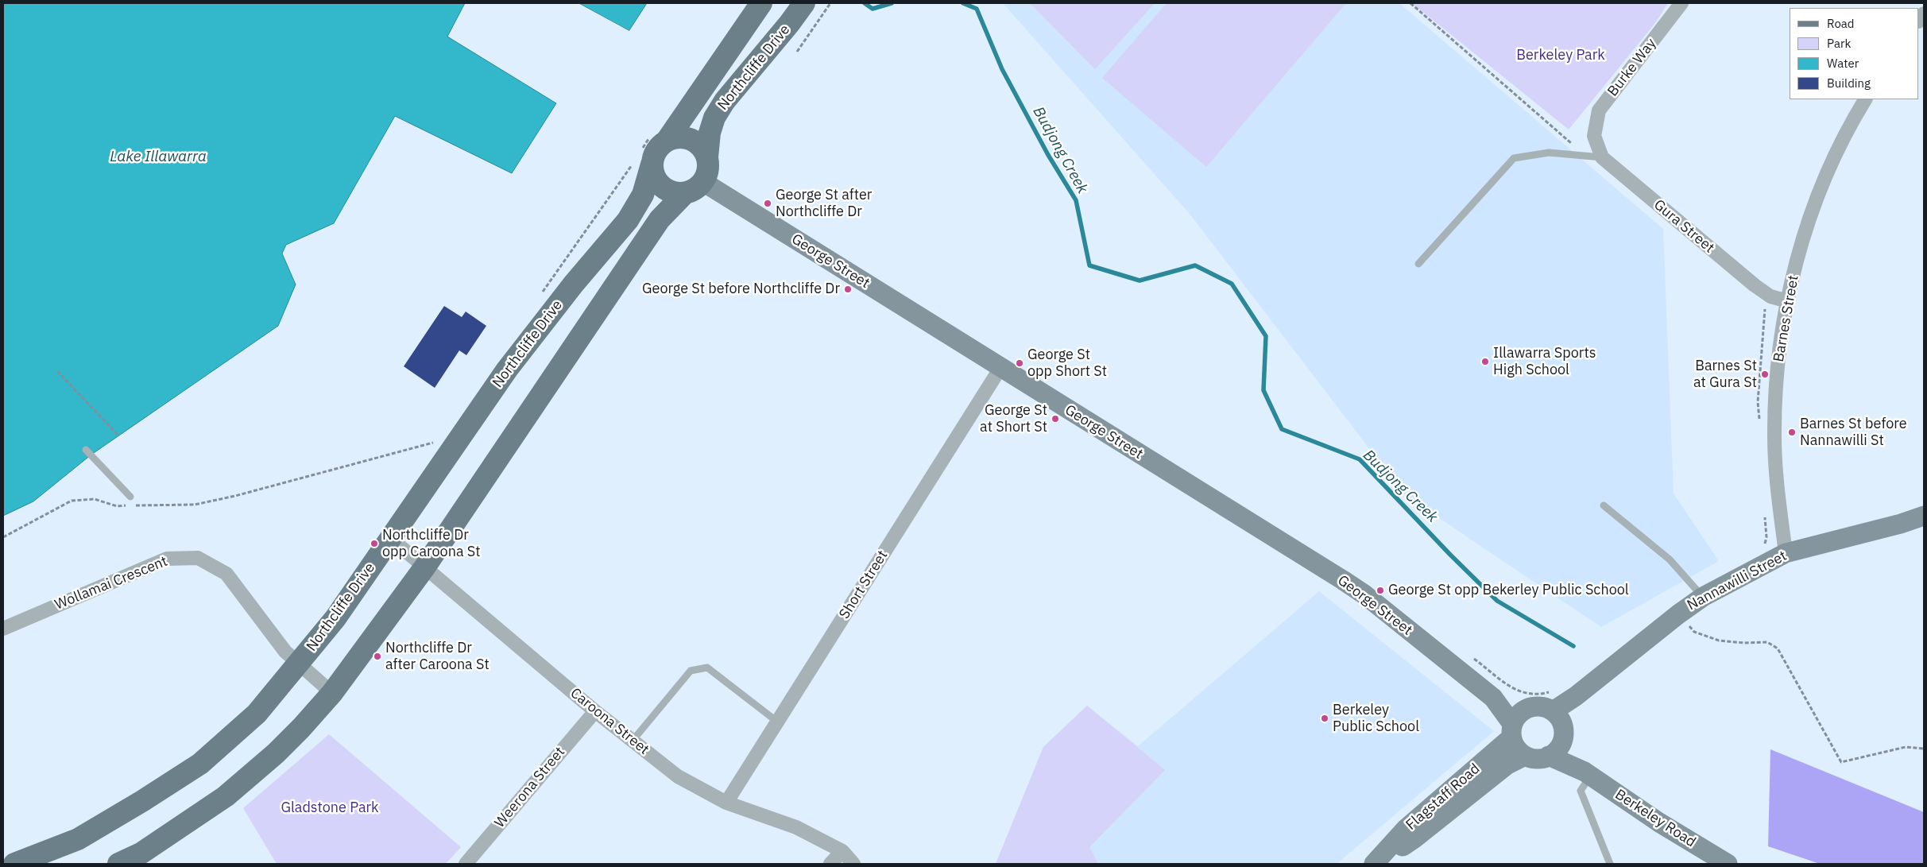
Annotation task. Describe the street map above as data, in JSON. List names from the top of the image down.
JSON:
{
  "streets": {
    "main road": [
      "Northcliffe Drive",
      "George Street",
      "Nannawilli Street",
      "Flagstaff Road",
      "Berkeley Road"
    ],
    "street": [
      "Burke Way",
      "Gura Street",
      "Barnes Street",
      "Wollamai Crescent",
      "Short Street",
      "Caroona Street",
      "Weerona Street"
    ]
  },
  "crossings": [
    ["Northcliffe Drive", "George Street"],
    ["Northcliffe Drive", "Wollamai Crescent"],
    ["Northcliffe Drive", "Caroona Street"],
    ["Burke Way", "Gura Street"],
    ["Gura Street", "Barnes Street"],
    ["George Street", "Nannawilli Street"],
    ["George Street", "Short Street"],
    ["George Street", "Flagstaff Road"],
    ["George Street", "Berkeley Road"],
    ["Barnes Street", "Nannawilli Street"],
    ["Nannawilli Street", "Flagstaff Road"],
    ["Nannawilli Street", "Berkeley Road"],
    ["Short Street", "Caroona Street"],
    ["Caroona Street", "Weerona Street"],
    ["Flagstaff Road", "Berkeley Road"]
  ],
  "water": ["Budjong Creek", "Lake Illawarra"],
  "parks": ["Berkeley Park", "Gladstone Park"],
  "places": [
    "George St after Northcliffe Dr",
    "George St before Northcliffe Dr",
    "Illawarra Sports High School",
    "George St opp Short St",
    "Barnes St at Gura St",
    "George St at Short St",
    "Barnes St before Nannawilli St",
    "Northcliffe Dr opp Caroona St",
    "George St opp Bekerley Public School",
    "Northcliffe Dr after Caroona St",
    "Berkeley Public School"
  ],
  "legend": [
    "Road",
    "Park",
    "Water",
    "Building"
  ]
}
